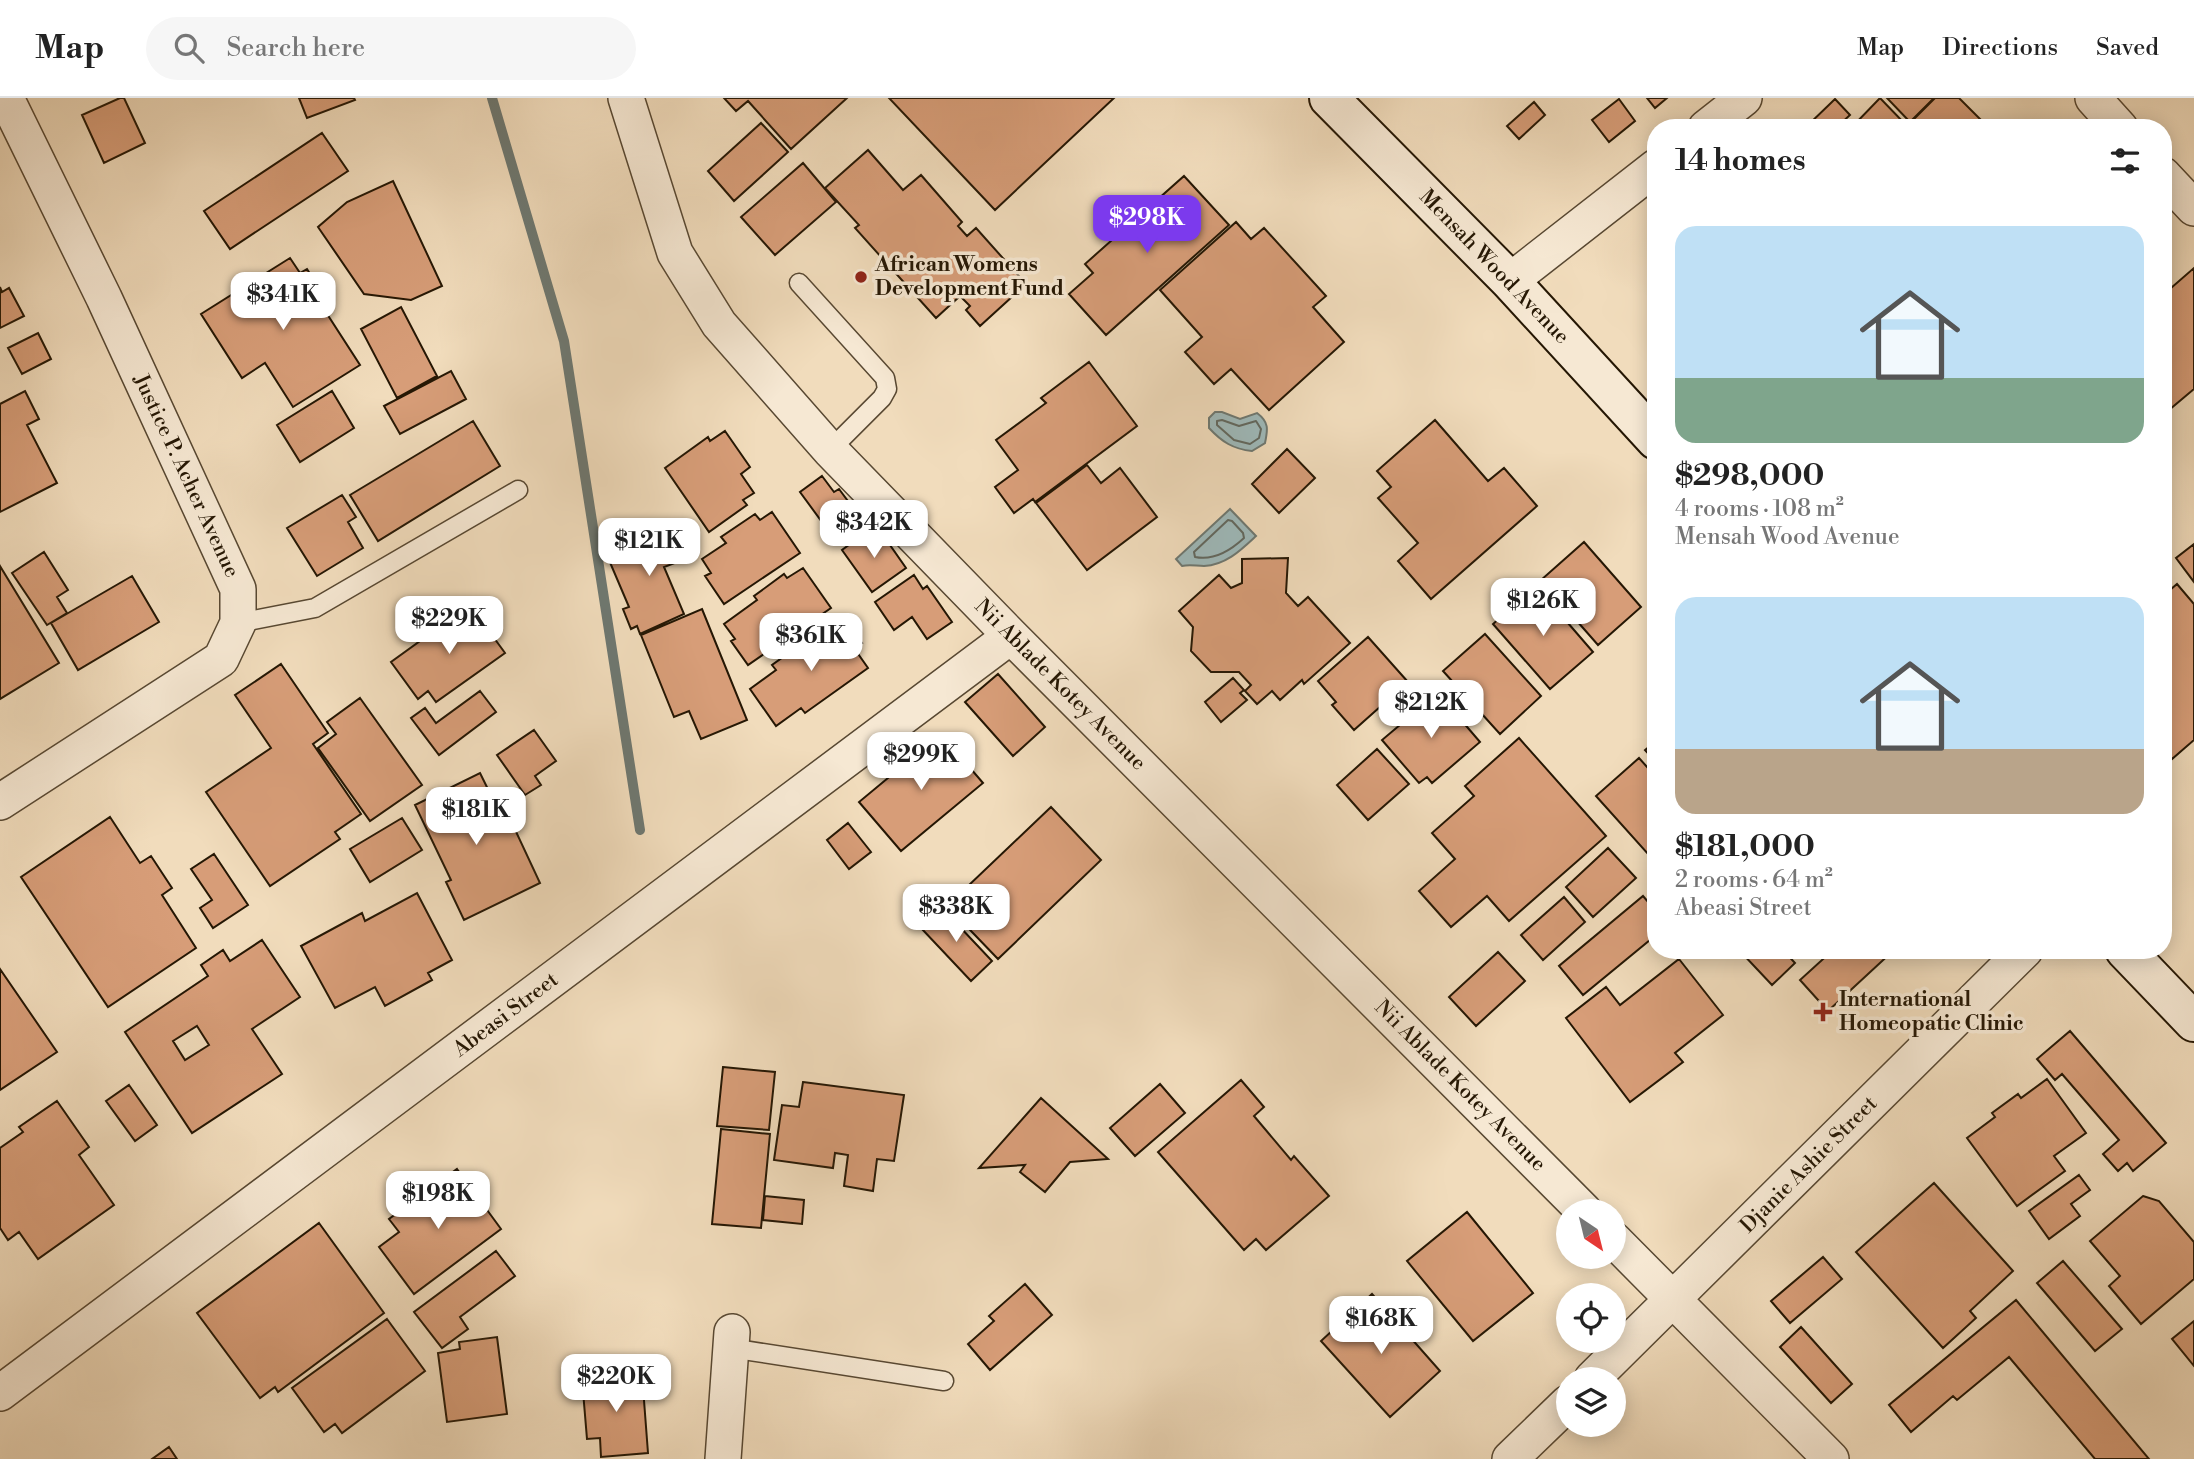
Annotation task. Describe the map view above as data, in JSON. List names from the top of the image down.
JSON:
{
  "streets": {
    "street": [
      "Mensah Wood Avenue",
      "Justice P. Acher Avenue",
      "Nii Ablade Kotey Avenue",
      "Abeasi Street",
      "Djanie Ashie Street"
    ]
  },
  "crossings": [
    ["Nii Ablade Kotey Avenue", "Abeasi Street"]
  ],
  "places": {
    "other": ["African Womens Development Fund"],
    "health": ["International Homeopatic Clinic"]
  },
  "north": "bottom right",
  "page": {
    "header": "Map",
    "search": "Search here",
    "nav": ["Map", "Directions", "Saved"],
    "heading": "14 homes",
    "price": [
      "$298K",
      "$341K",
      "$342K",
      "$121K",
      "$126K",
      "$229K",
      "$361K",
      "$212K",
      "$299K",
      "$181K",
      "$338K",
      "$198K",
      "$168K",
      "$220K"
    ],
    "list": [
      {
        "name": "$298,000",
        "note": "4 rooms · 108 m² · Mensah Wood Avenue"
      },
      {
        "name": "$181,000",
        "note": "2 rooms · 64 m² · Abeasi Street"
      }
    ]
  }
}
